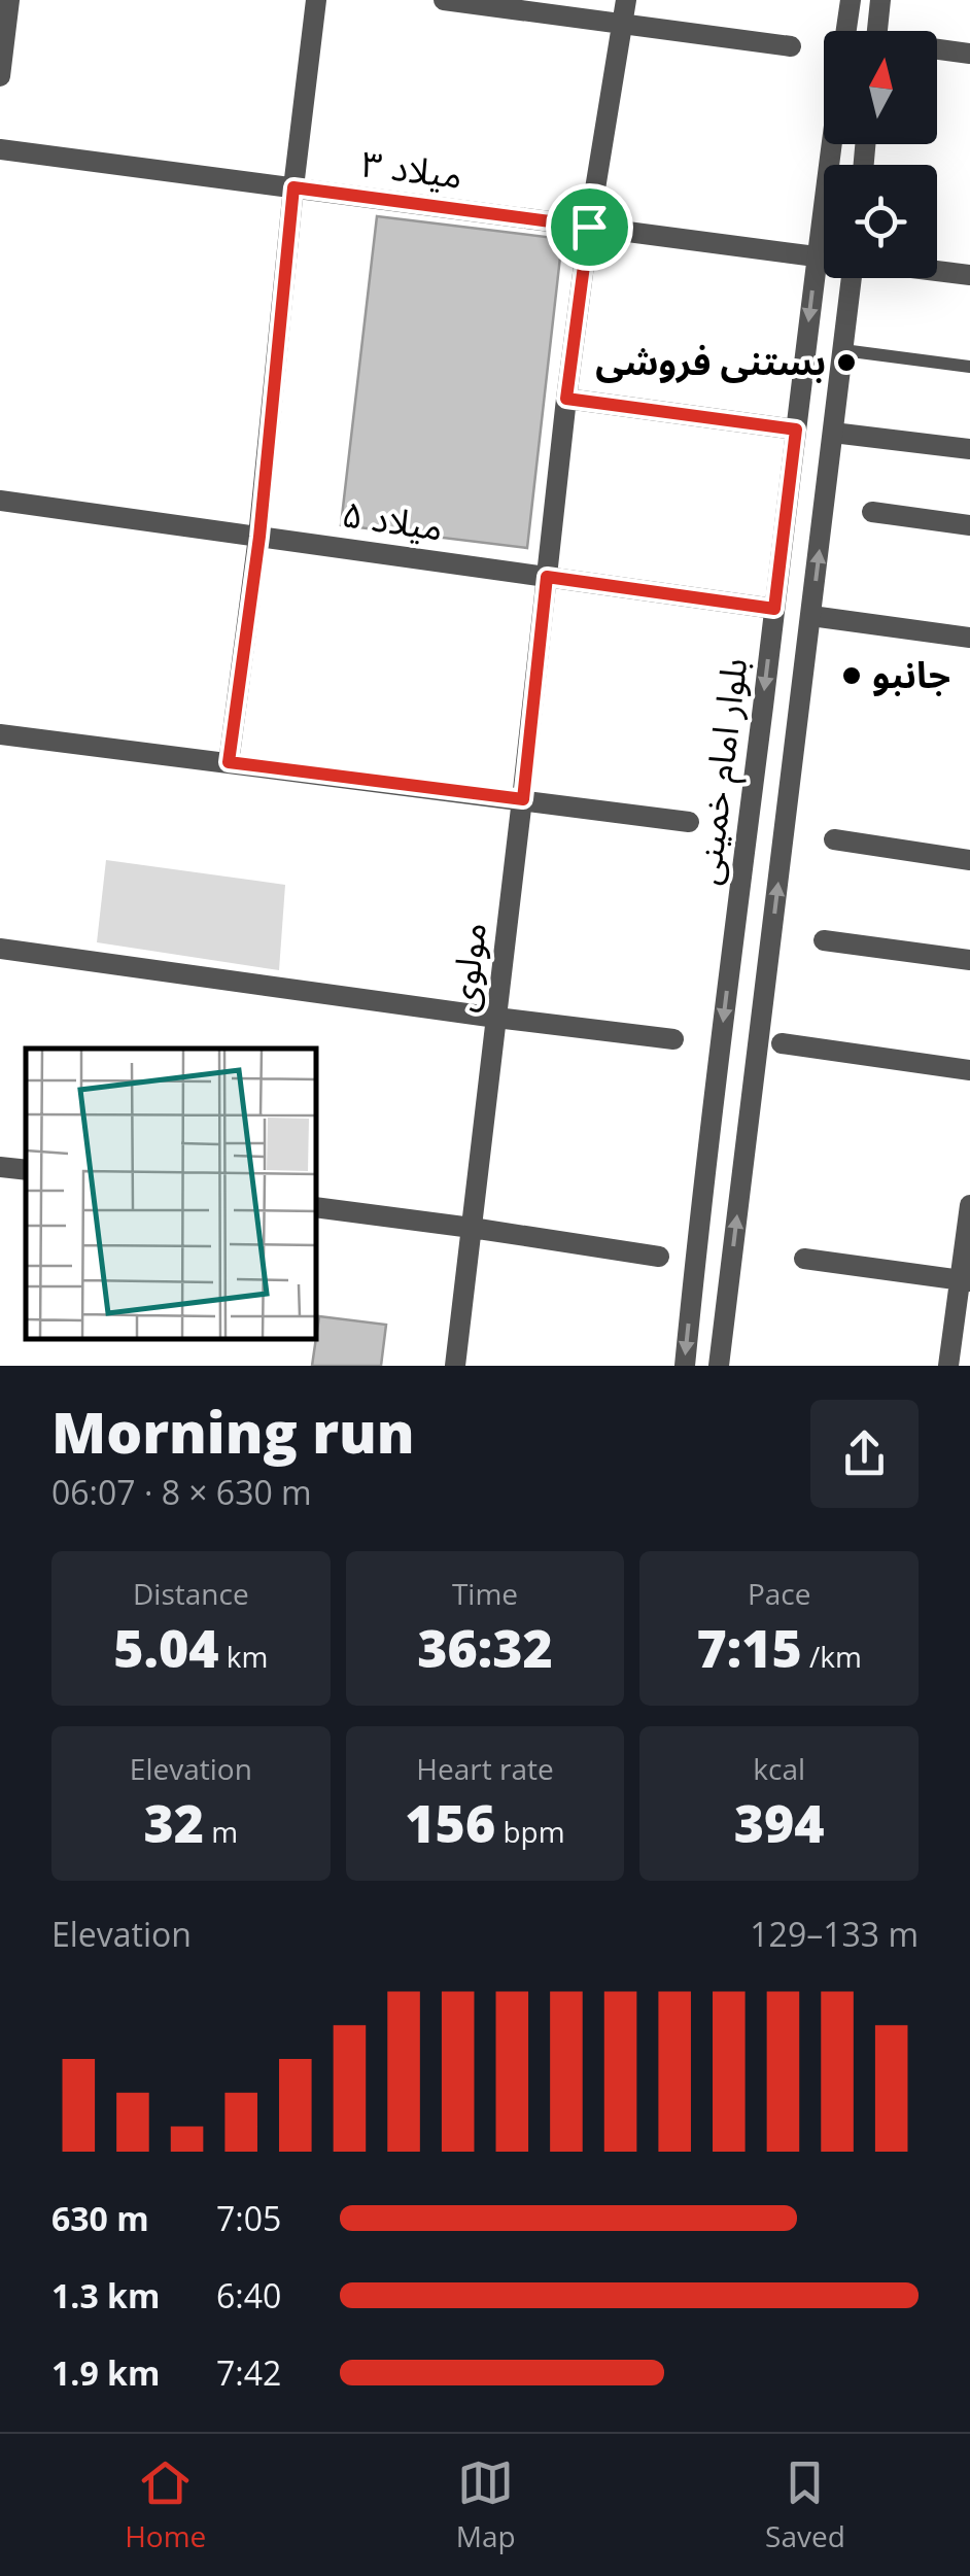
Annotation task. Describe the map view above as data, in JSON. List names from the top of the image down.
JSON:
{
  "streets": {
    "street": [
      "میلاد ۳",
      "میلاد ۵",
      "بلوار امام خمینی",
      "مولوی"
    ]
  },
  "crossings": [
    ["میلاد ۳", "بلوار امام خمینی"],
    ["میلاد ۳", "مولوی"],
    ["میلاد ۵", "بلوار امام خمینی"],
    ["میلاد ۵", "مولوی"]
  ],
  "places": ["بستنی فروشی", "جانبو"],
  "north": "top",
  "page": {
    "heading": ["Morning run", "06:07 · 8 × 630 m"],
    "stats": [
      ["Distance", "5.04 km"],
      ["Time", "36:32"],
      ["Pace", "7:15 /km"],
      ["Elevation", "32 m"],
      ["Heart rate", "156 bpm"],
      ["kcal", "394"]
    ],
    "chart": ["Elevation", "129–133 m"],
    "list": [
      {
        "name": "630 m",
        "note": "7:05"
      },
      {
        "name": "1.3 km",
        "note": "6:40"
      },
      {
        "name": "1.9 km",
        "note": "7:42"
      }
    ],
    "tabs": ["Home", "Map", "Saved"]
  }
}
